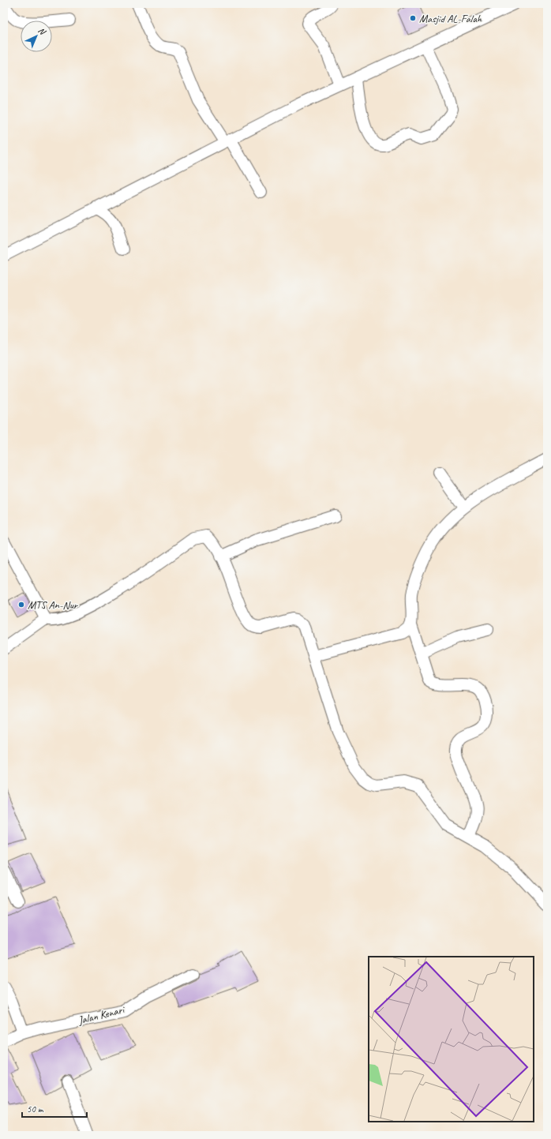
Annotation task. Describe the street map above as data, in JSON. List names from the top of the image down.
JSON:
{
  "streets": {
    "street": ["Jalan Kenari"]
  },
  "places": ["Masjid AL-Falah", "MTS An-Nur"],
  "scale_bar": "50 m",
  "north": "top right"
}
